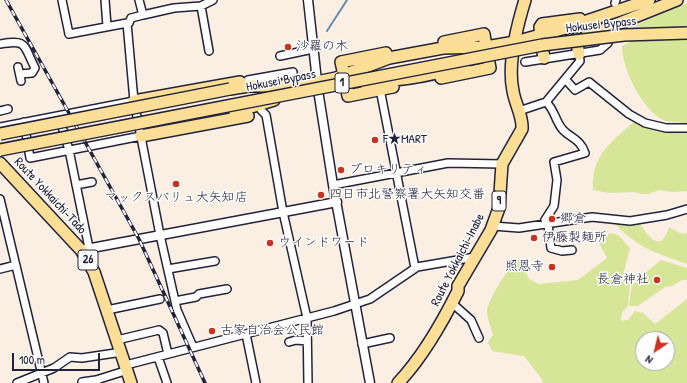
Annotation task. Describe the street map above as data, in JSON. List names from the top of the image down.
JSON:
{
  "streets": {
    "main road": [
      "Hokusei Bypass",
      "1",
      "Route Yokkaichi-Tado",
      "9",
      "26",
      "Route Yokkaichi-Inabe"
    ]
  },
  "places": [
    "沙羅の木",
    "F★MART",
    "プロキリティ",
    "マックスバリュ大矢知店",
    "四日市北警察署大矢知交番",
    "郷倉",
    "伊藤製麺所",
    "ウインドワード",
    "照恩寺",
    "長倉神社",
    "古家自治会公民館"
  ],
  "scale_bar": "100 m",
  "north": "bottom left"
}
